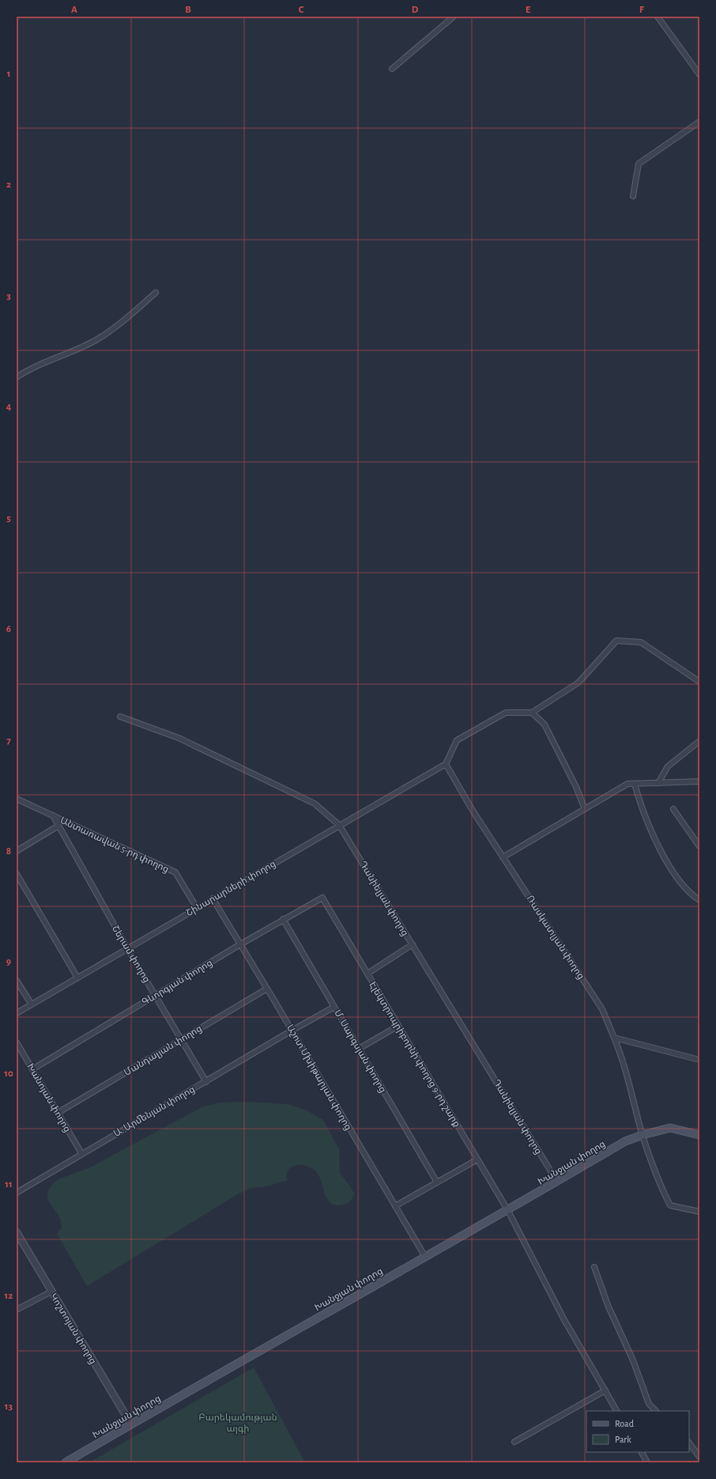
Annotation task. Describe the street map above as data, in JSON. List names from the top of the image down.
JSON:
{
  "streets": {
    "main road": ["Խանջյան փողոց"],
    "street": [
      "Անտառավան 5-րդ փողոց",
      "Շինարարների փողոց",
      "Դանիելյան փողոց",
      "Ռասկատլյան փողոց",
      "Շերամ փողոց",
      "Գևորգյան փողոց",
      "Մանդալյան փողոց",
      "Մ. Սարգսյան փողոց",
      "Էլեկտրոպրիբորնի փողոց 9-րդ շարք",
      "Աշոտ Մխիթարյան փողոց",
      "Խանոյան փողոց",
      "Ա. Արմենյան փողոց",
      "Կոշտոյան փողոց"
    ]
  },
  "crossings": [
    ["Անտառավան 5-րդ փողոց", "Շինարարների փողոց"],
    ["Անտառավան 5-րդ փողոց", "Շերամ փողոց"],
    ["Շինարարների փողոց", "Դանիելյան փողոց"],
    ["Շինարարների փողոց", "Ռասկատլյան փողոց"],
    ["Շինարարների փողոց", "Շերամ փողոց"],
    ["Շինարարների փողոց", "Աշոտ Մխիթարյան փողոց"],
    ["Դանիելյան փողոց", "Խանջյան փողոց"],
    ["Ռասկատլյան փողոց", "Խանջյան փողոց"],
    ["Շերամ փողոց", "Գևորգյան փողոց"],
    ["Շերամ փողոց", "Մանդալյան փողոց"],
    ["Շերամ փողոց", "Ա. Արմենյան փողոց"],
    ["Գևորգյան փողոց", "Մ. Սարգսյան փողոց"],
    ["Գևորգյան փողոց", "Էլեկտրոպրիբորնի փողոց 9-րդ շարք"],
    ["Գևորգյան փողոց", "Աշոտ Մխիթարյան փողոց"],
    ["Գևորգյան փողոց", "Խանոյան փողոց"],
    ["Մանդալյան փողոց", "Աշոտ Մխիթարյան փողոց"],
    ["Մանդալյան փողոց", "Խանոյան փողոց"],
    ["Մ. Սարգսյան փողոց", "Ա. Արմենյան փողոց"],
    ["Էլեկտրոպրիբորնի փողոց 9-րդ շարք", "Խանջյան փողոց"],
    ["Աշոտ Մխիթարյան փողոց", "Ա. Արմենյան փողոց"],
    ["Աշոտ Մխիթարյան փողոց", "Խանջյան փողոց"],
    ["Խանոյան փողոց", "Ա. Արմենյան փողոց"],
    ["Խանջյան փողոց", "Կոշտոյան փողոց"]
  ],
  "parks": ["Բարեկամության այգի"],
  "legend": ["Road", "Park"],
  "grid": {
    "columns": [
      "A",
      "B",
      "C",
      "D",
      "E",
      "F"
    ],
    "rows": [
      "1",
      "2",
      "3",
      "4",
      "5",
      "6",
      "7",
      "8",
      "9",
      "10",
      "11",
      "12",
      "13"
    ]
  }
}
